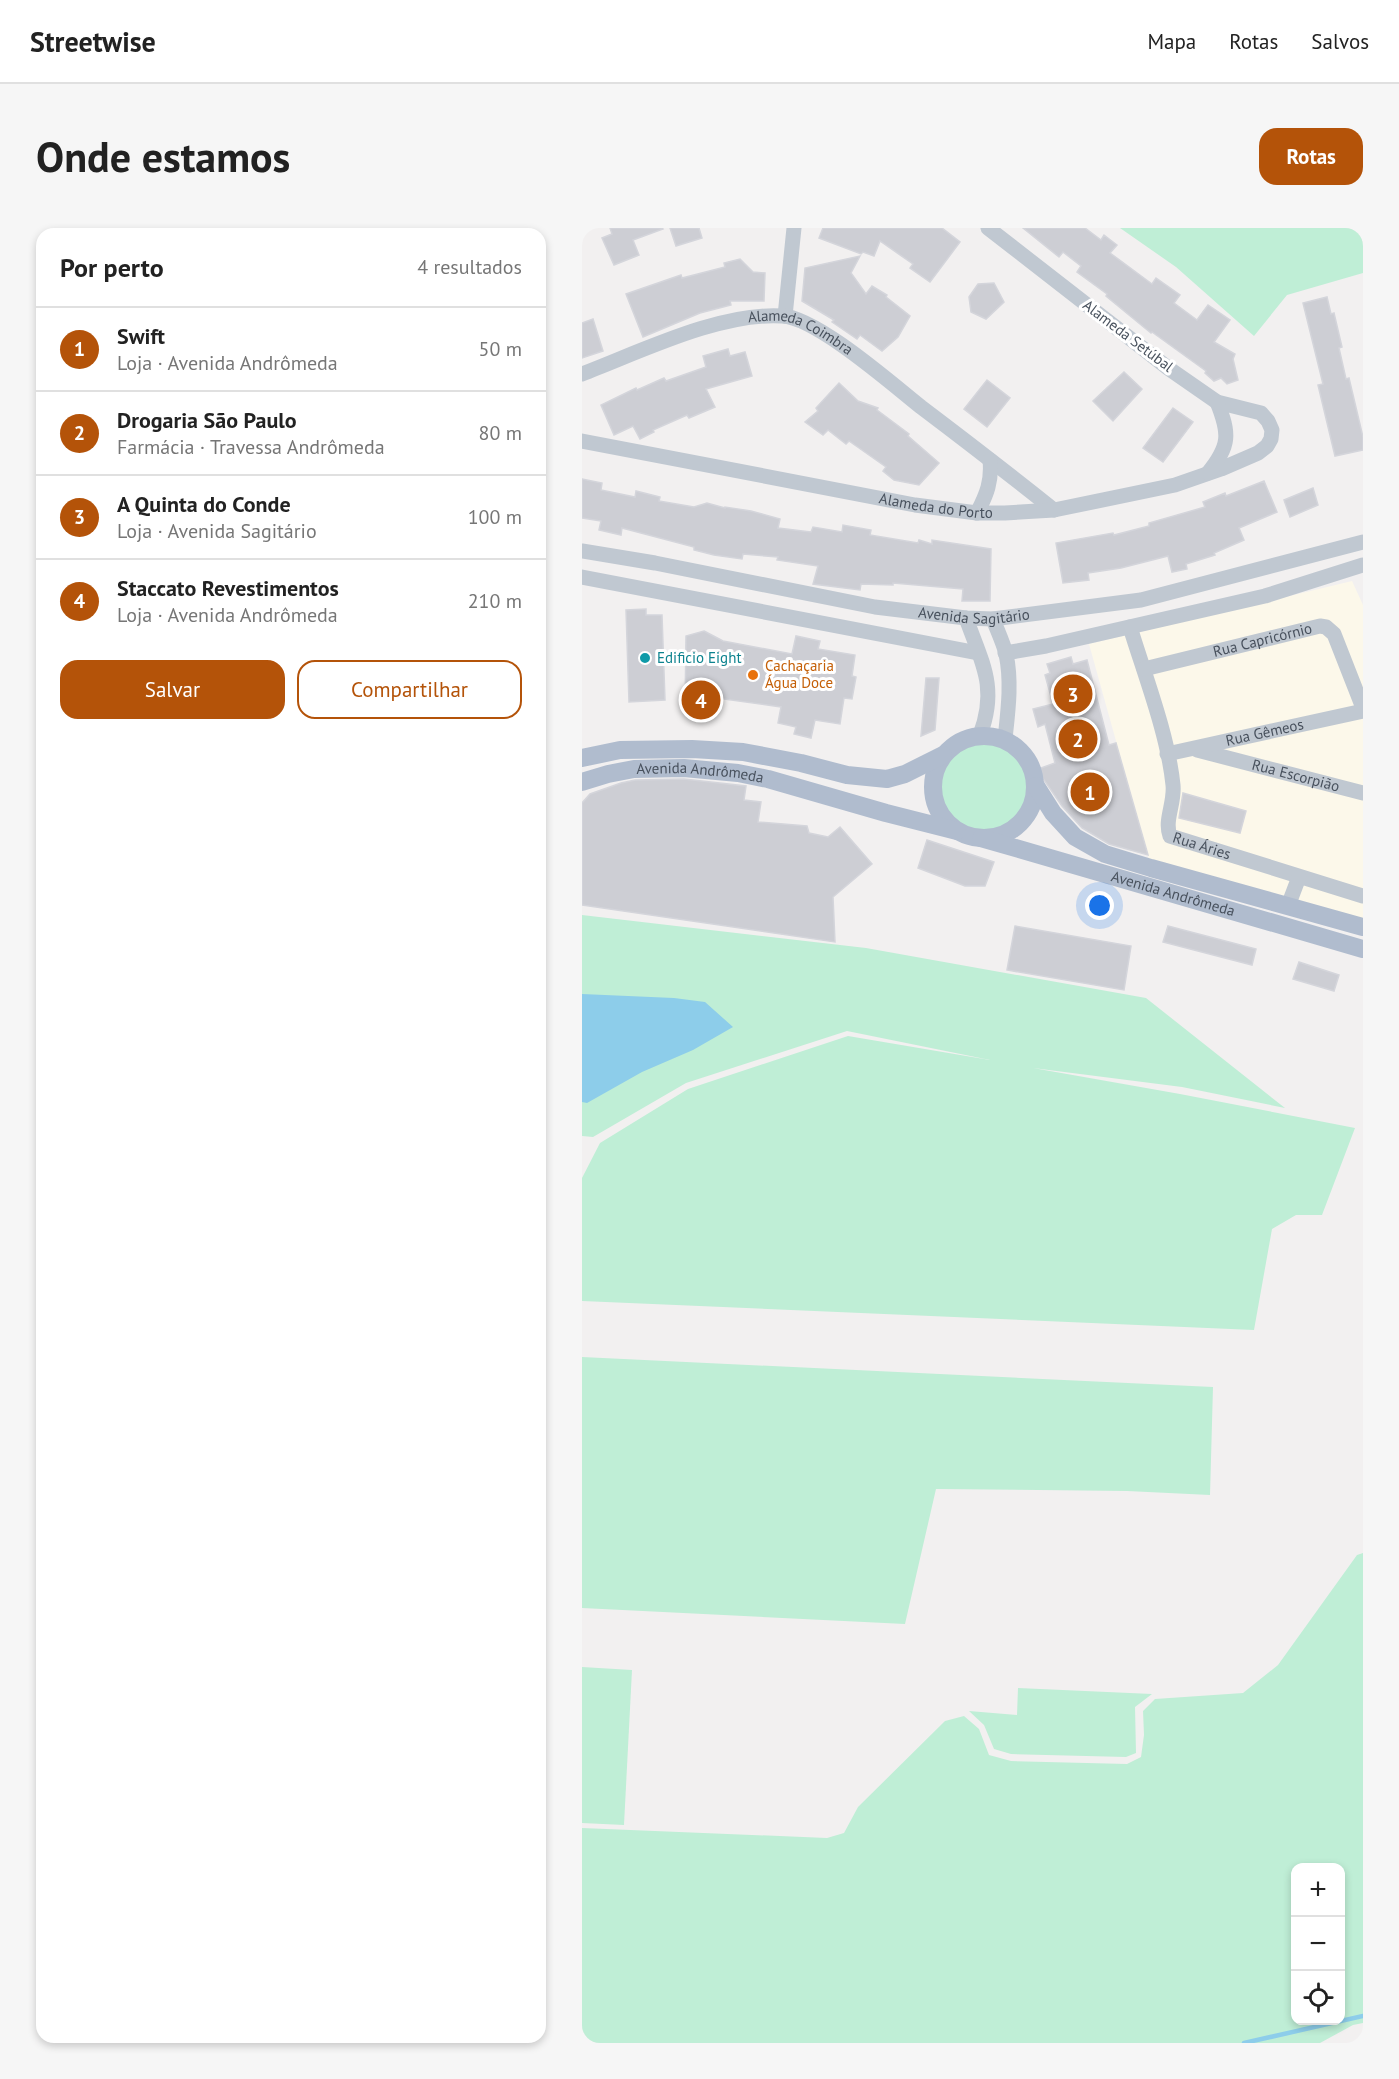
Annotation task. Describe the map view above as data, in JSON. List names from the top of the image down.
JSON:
{
  "streets": {
    "main road": ["Avenida Andrômeda"],
    "street": [
      "Alameda Setúbal",
      "Alameda Coimbra",
      "Alameda do Porto",
      "Avenida Sagitário",
      "Rua Capricórnio",
      "Rua Gêmeos",
      "Rua Escorpião",
      "Rua Áries"
    ]
  },
  "crossings": [
    ["Alameda Setúbal", "Alameda do Porto"],
    ["Alameda Coimbra", "Alameda do Porto"],
    ["Rua Capricórnio", "Rua Gêmeos"],
    ["Rua Capricórnio", "Rua Áries"],
    ["Rua Gêmeos", "Rua Escorpião"],
    ["Rua Gêmeos", "Rua Áries"]
  ],
  "places": ["Edificio Eight", "Cachaçaria Água Doce"],
  "page": {
    "header": "Streetwise",
    "nav": ["Mapa", "Rotas", "Salvos"],
    "buttons": [
      "Rotas",
      ["Salvar", "Compartilhar"]
    ],
    "title": "Onde estamos",
    "heading": ["Por perto", "4 resultados"],
    "list": [
      {
        "mark": "1",
        "name": "Swift",
        "note": "Loja · Avenida Andrômeda",
        "value": "50 m"
      },
      {
        "mark": "2",
        "name": "Drogaria São Paulo",
        "note": "Farmácia · Travessa Andrômeda",
        "value": "80 m"
      },
      {
        "mark": "3",
        "name": "A Quinta do Conde",
        "note": "Loja · Avenida Sagitário",
        "value": "100 m"
      },
      {
        "mark": "4",
        "name": "Staccato Revestimentos",
        "note": "Loja · Avenida Andrômeda",
        "value": "210 m"
      }
    ],
    "pins": [
      "3",
      "4",
      "2",
      "1"
    ],
    "map_buttons": ["+", "−"]
  }
}
